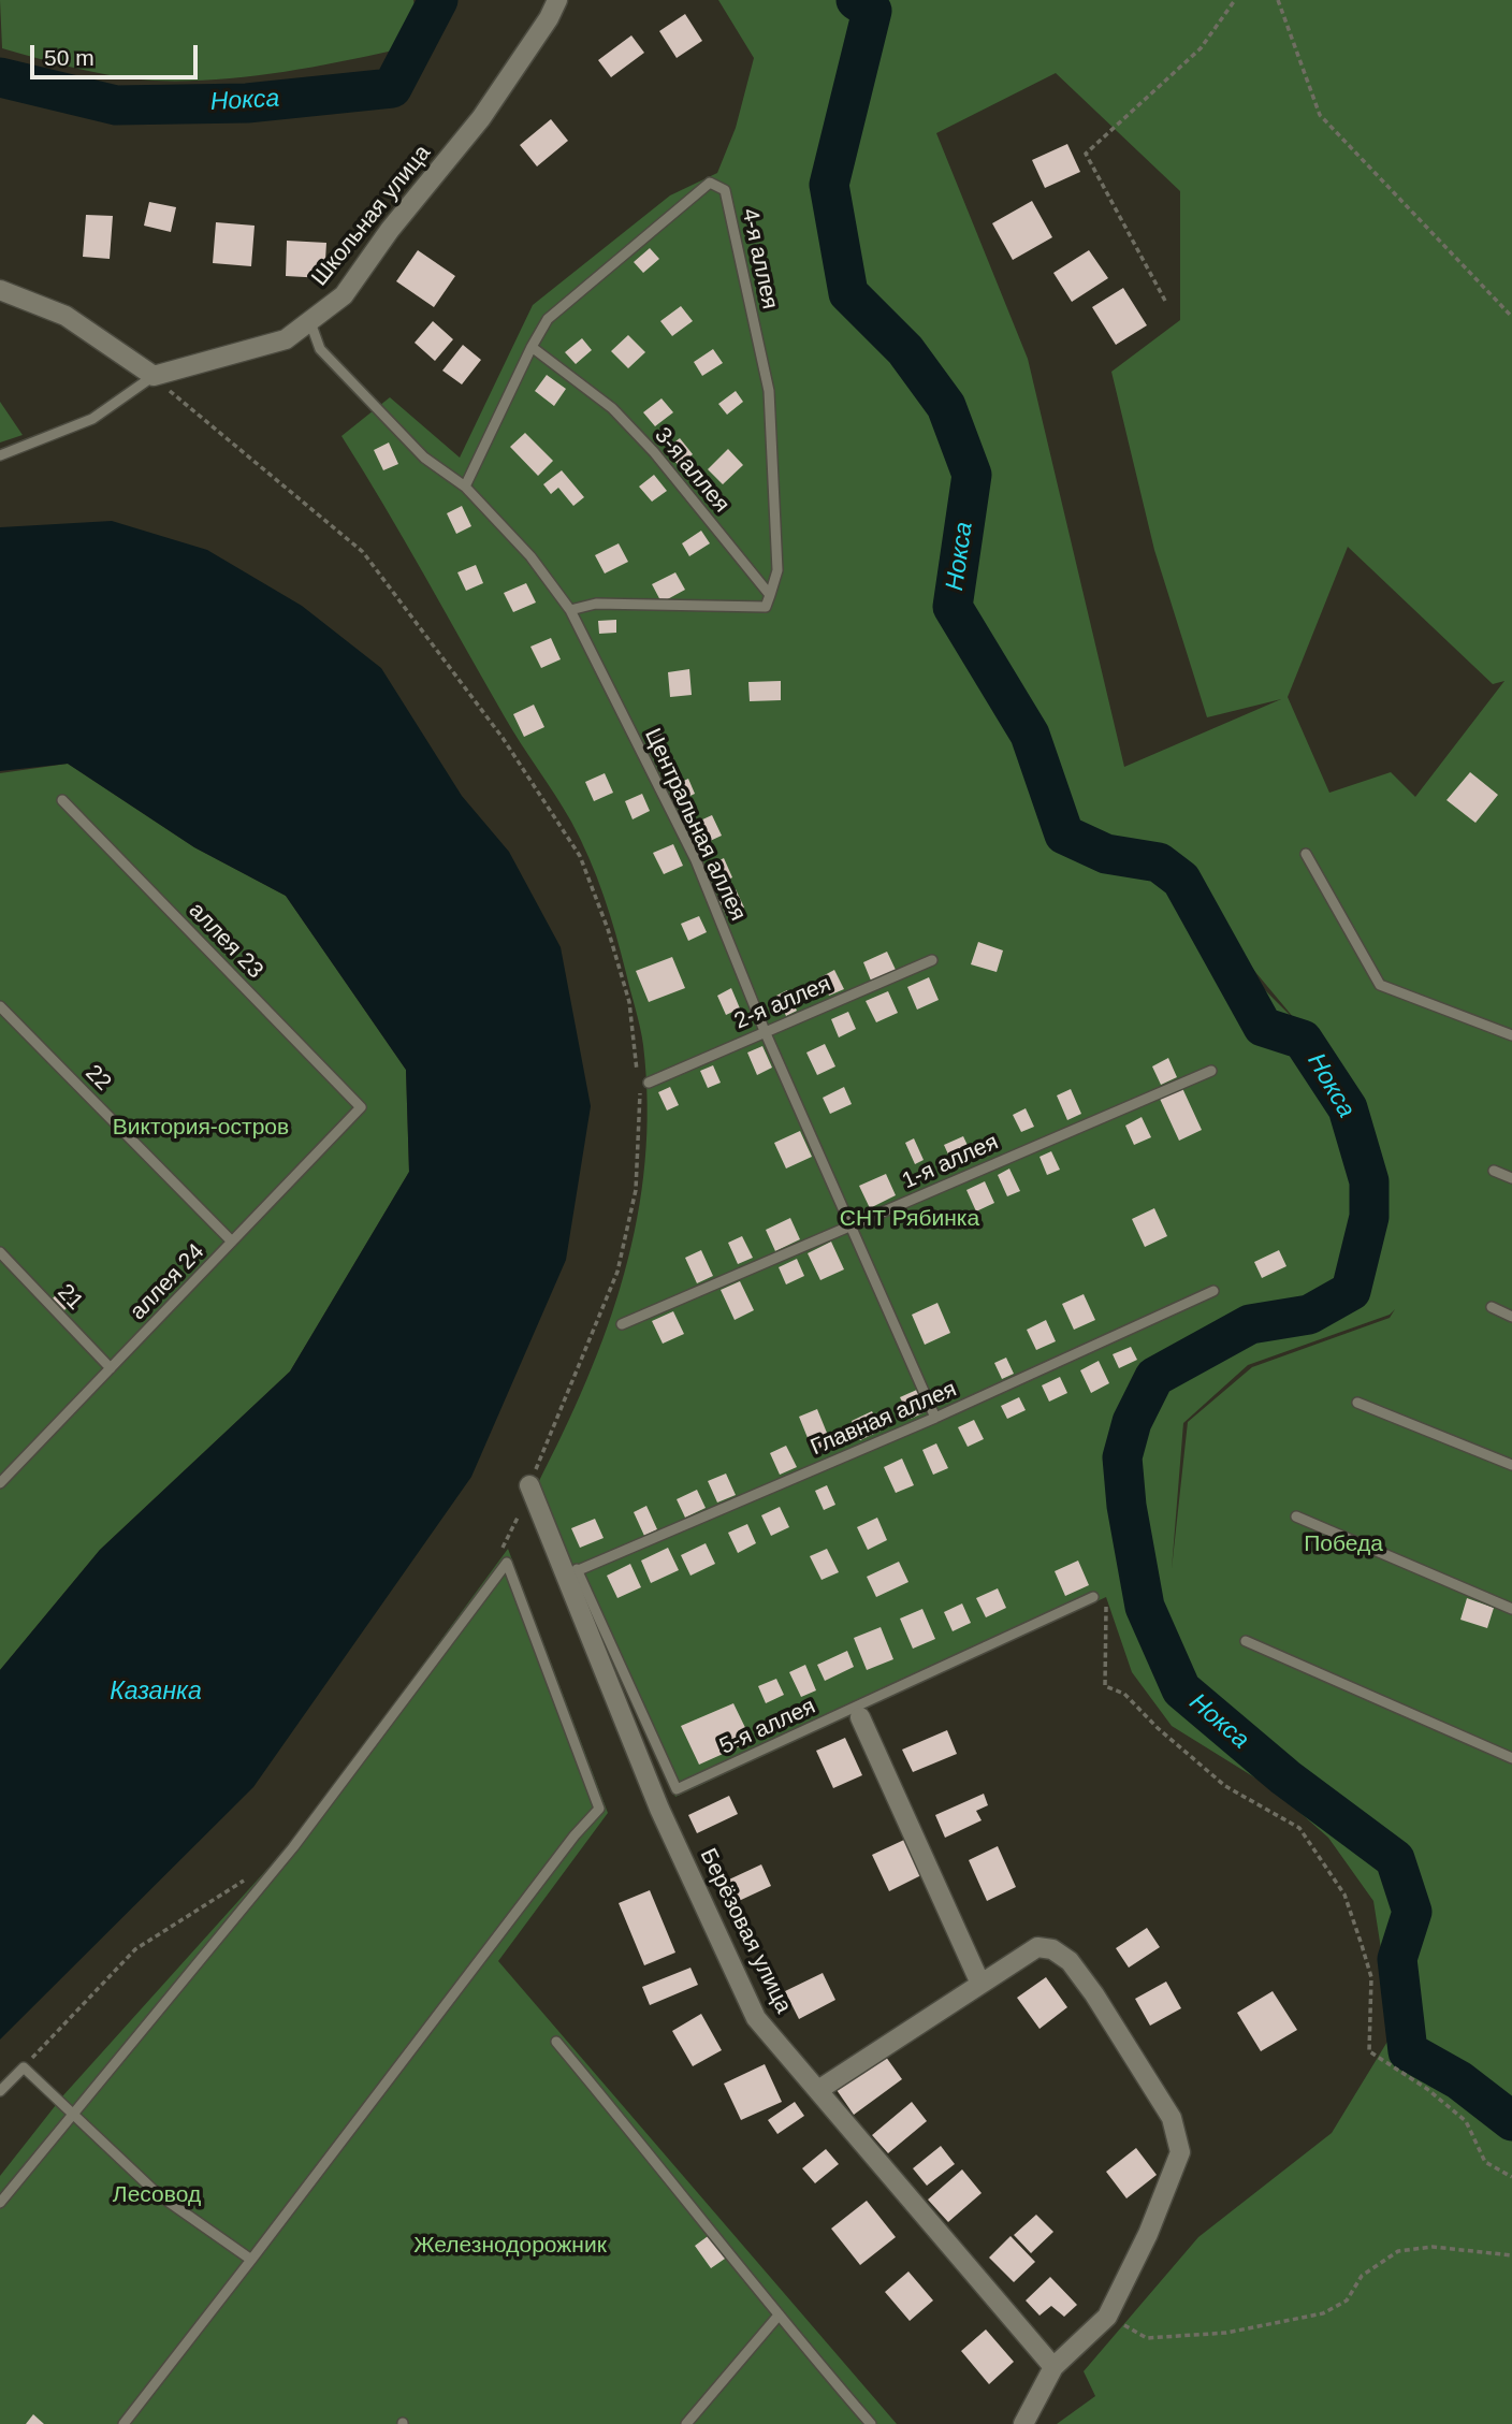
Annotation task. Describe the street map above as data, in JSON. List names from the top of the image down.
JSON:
{
  "streets": {
    "street": ["Школьная улица", "Берёзовая улица"],
    "lane": [
      "4-я аллея",
      "3-я аллея",
      "Центральная аллея",
      "аллея 23",
      "2-я аллея",
      "22",
      "1-я аллея",
      "аллея 24",
      "21",
      "Главная аллея",
      "5-я аллея"
    ]
  },
  "crossings": [
    ["Школьная улица", "Центральная аллея"],
    ["4-я аллея", "3-я аллея"],
    ["Центральная аллея", "2-я аллея"],
    ["Центральная аллея", "1-я аллея"],
    ["Центральная аллея", "Главная аллея"],
    ["аллея 23", "аллея 24"],
    ["22", "аллея 24"],
    ["аллея 24", "21"],
    ["Главная аллея", "5-я аллея"],
    ["Главная аллея", "Берёзовая улица"],
    ["5-я аллея", "Берёзовая улица"]
  ],
  "water": ["Нокса", "Казанка"],
  "parks": [
    "Виктория-остров",
    "СНТ Рябинка",
    "Победа",
    "Лесовод",
    "Железнодорожник"
  ],
  "scale_bar": "50 m"
}
